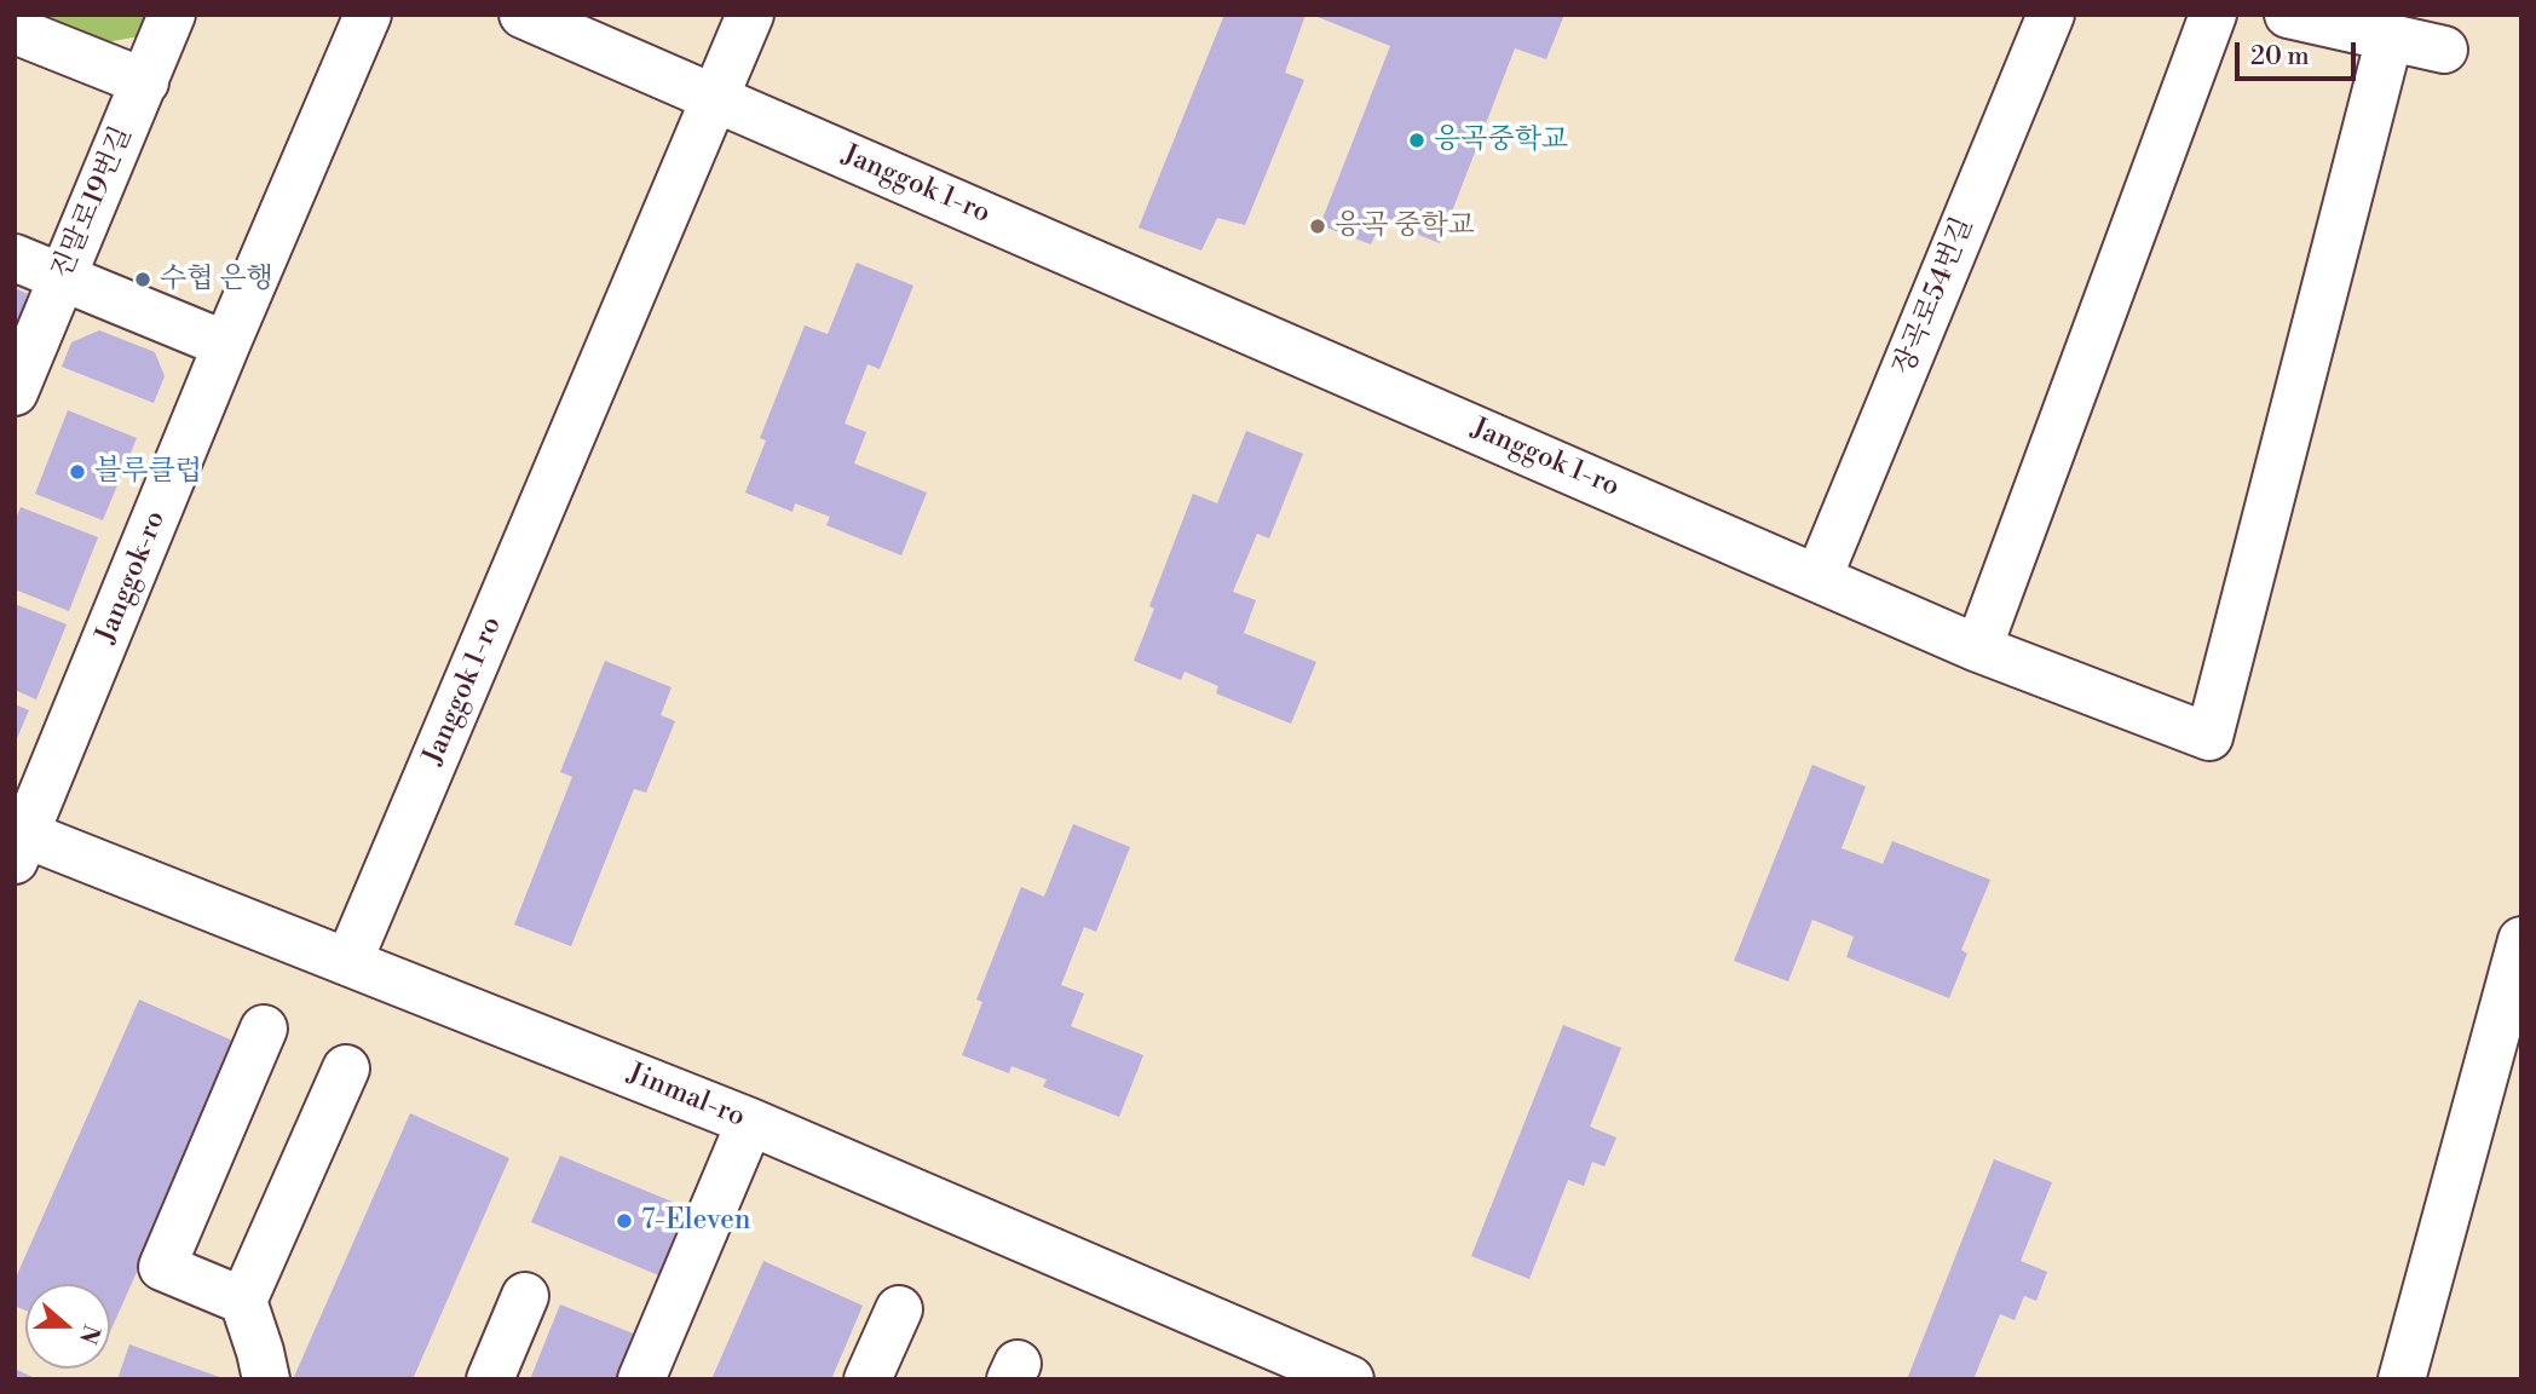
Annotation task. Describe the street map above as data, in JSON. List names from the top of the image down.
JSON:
{
  "streets": {
    "street": [
      "Janggok 1-ro",
      "진말로19번길",
      "장곡로54번길",
      "Janggok-ro",
      "Jinmal-ro"
    ]
  },
  "crossings": [
    ["Janggok 1-ro", "장곡로54번길"],
    ["Janggok 1-ro", "Jinmal-ro"],
    ["Janggok-ro", "Jinmal-ro"]
  ],
  "places": [
    "응곡중학교",
    "응곡 중학교",
    "수협 은행",
    "블루클럽",
    "7-Eleven"
  ],
  "scale_bar": "20 m",
  "north": "right"
}
